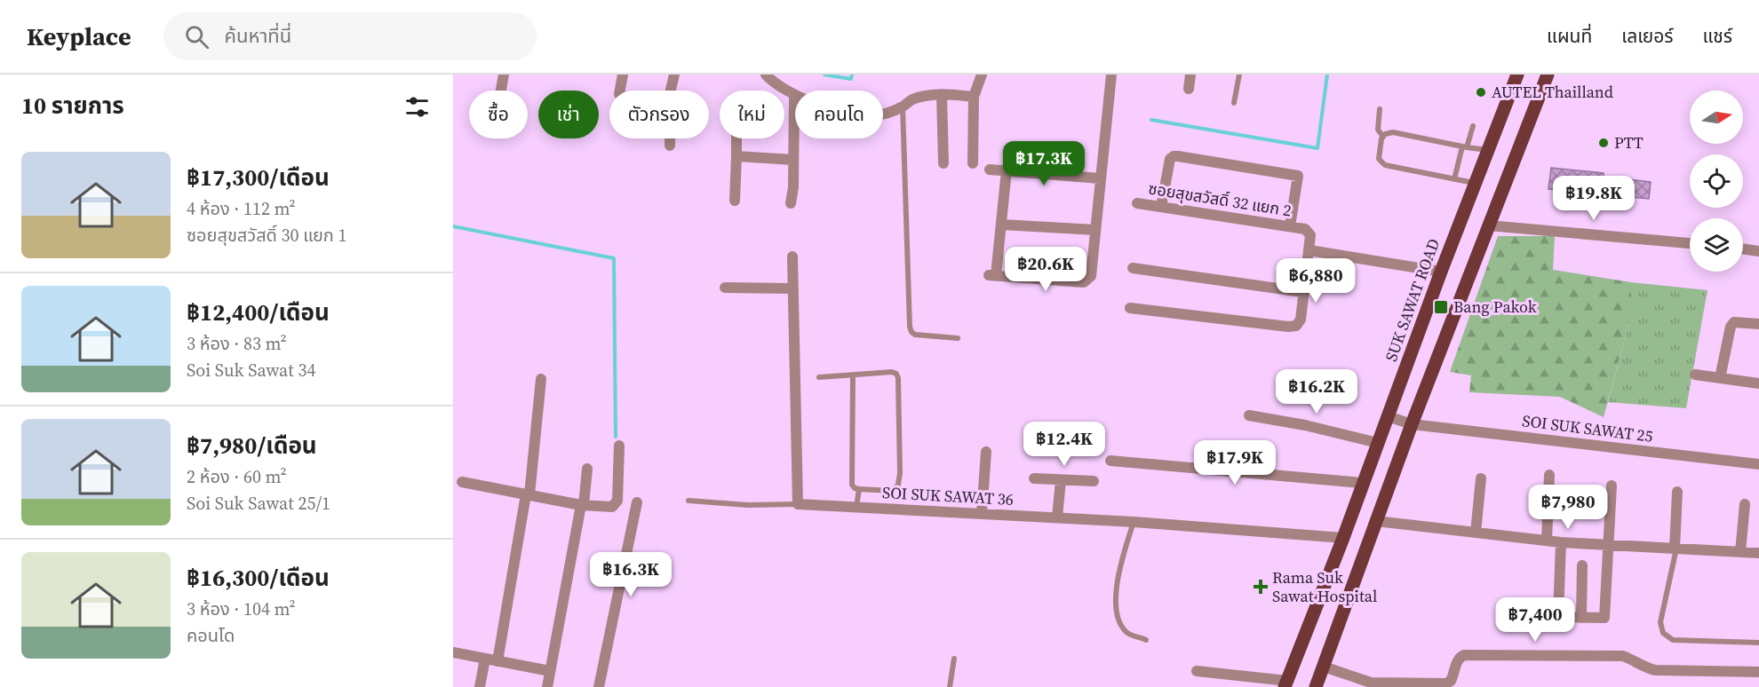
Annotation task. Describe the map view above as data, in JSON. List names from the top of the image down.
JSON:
{
  "streets": {
    "main road": ["SUK SAWAT ROAD"],
    "street": ["ซอยสุขสวัสดิ์ 32 แยก 2", "SOI SUK SAWAT 25", "SOI SUK SAWAT 36"]
  },
  "crossings": [
    ["SUK SAWAT ROAD", "SOI SUK SAWAT 25"],
    ["SUK SAWAT ROAD", "SOI SUK SAWAT 36"]
  ],
  "places": {
    "other": ["AUTEL Thailland", "PTT"],
    "transit": ["Bang Pakok"],
    "health": ["Rama Suk Sawat Hospital"]
  },
  "north": "right",
  "page": {
    "header": "Keyplace",
    "search": "ค้นหาที่นี่",
    "nav": ["แผนที่", "เลเยอร์", "แชร์"],
    "heading": "10 รายการ",
    "chip": [
      "ซื้อ",
      "เช่า",
      "ตัวกรอง",
      "ใหม่",
      "คอนโด"
    ],
    "list": [
      {
        "name": "฿17,300/เดือน",
        "note": "4 ห้อง · 112 m² · ซอยสุขสวัสดิ์ 30 แยก 1"
      },
      {
        "name": "฿12,400/เดือน",
        "note": "3 ห้อง · 83 m² · Soi Suk Sawat 34"
      },
      {
        "name": "฿7,980/เดือน",
        "note": "2 ห้อง · 60 m² · Soi Suk Sawat 25/1"
      },
      {
        "name": "฿16,300/เดือน",
        "note": "3 ห้อง · 104 m² · คอนโด"
      }
    ],
    "price": [
      "฿17.3K",
      "฿19.8K",
      "฿20.6K",
      "฿6,880",
      "฿16.2K",
      "฿12.4K",
      "฿17.9K",
      "฿7,980",
      "฿16.3K",
      "฿7,400"
    ]
  }
}
